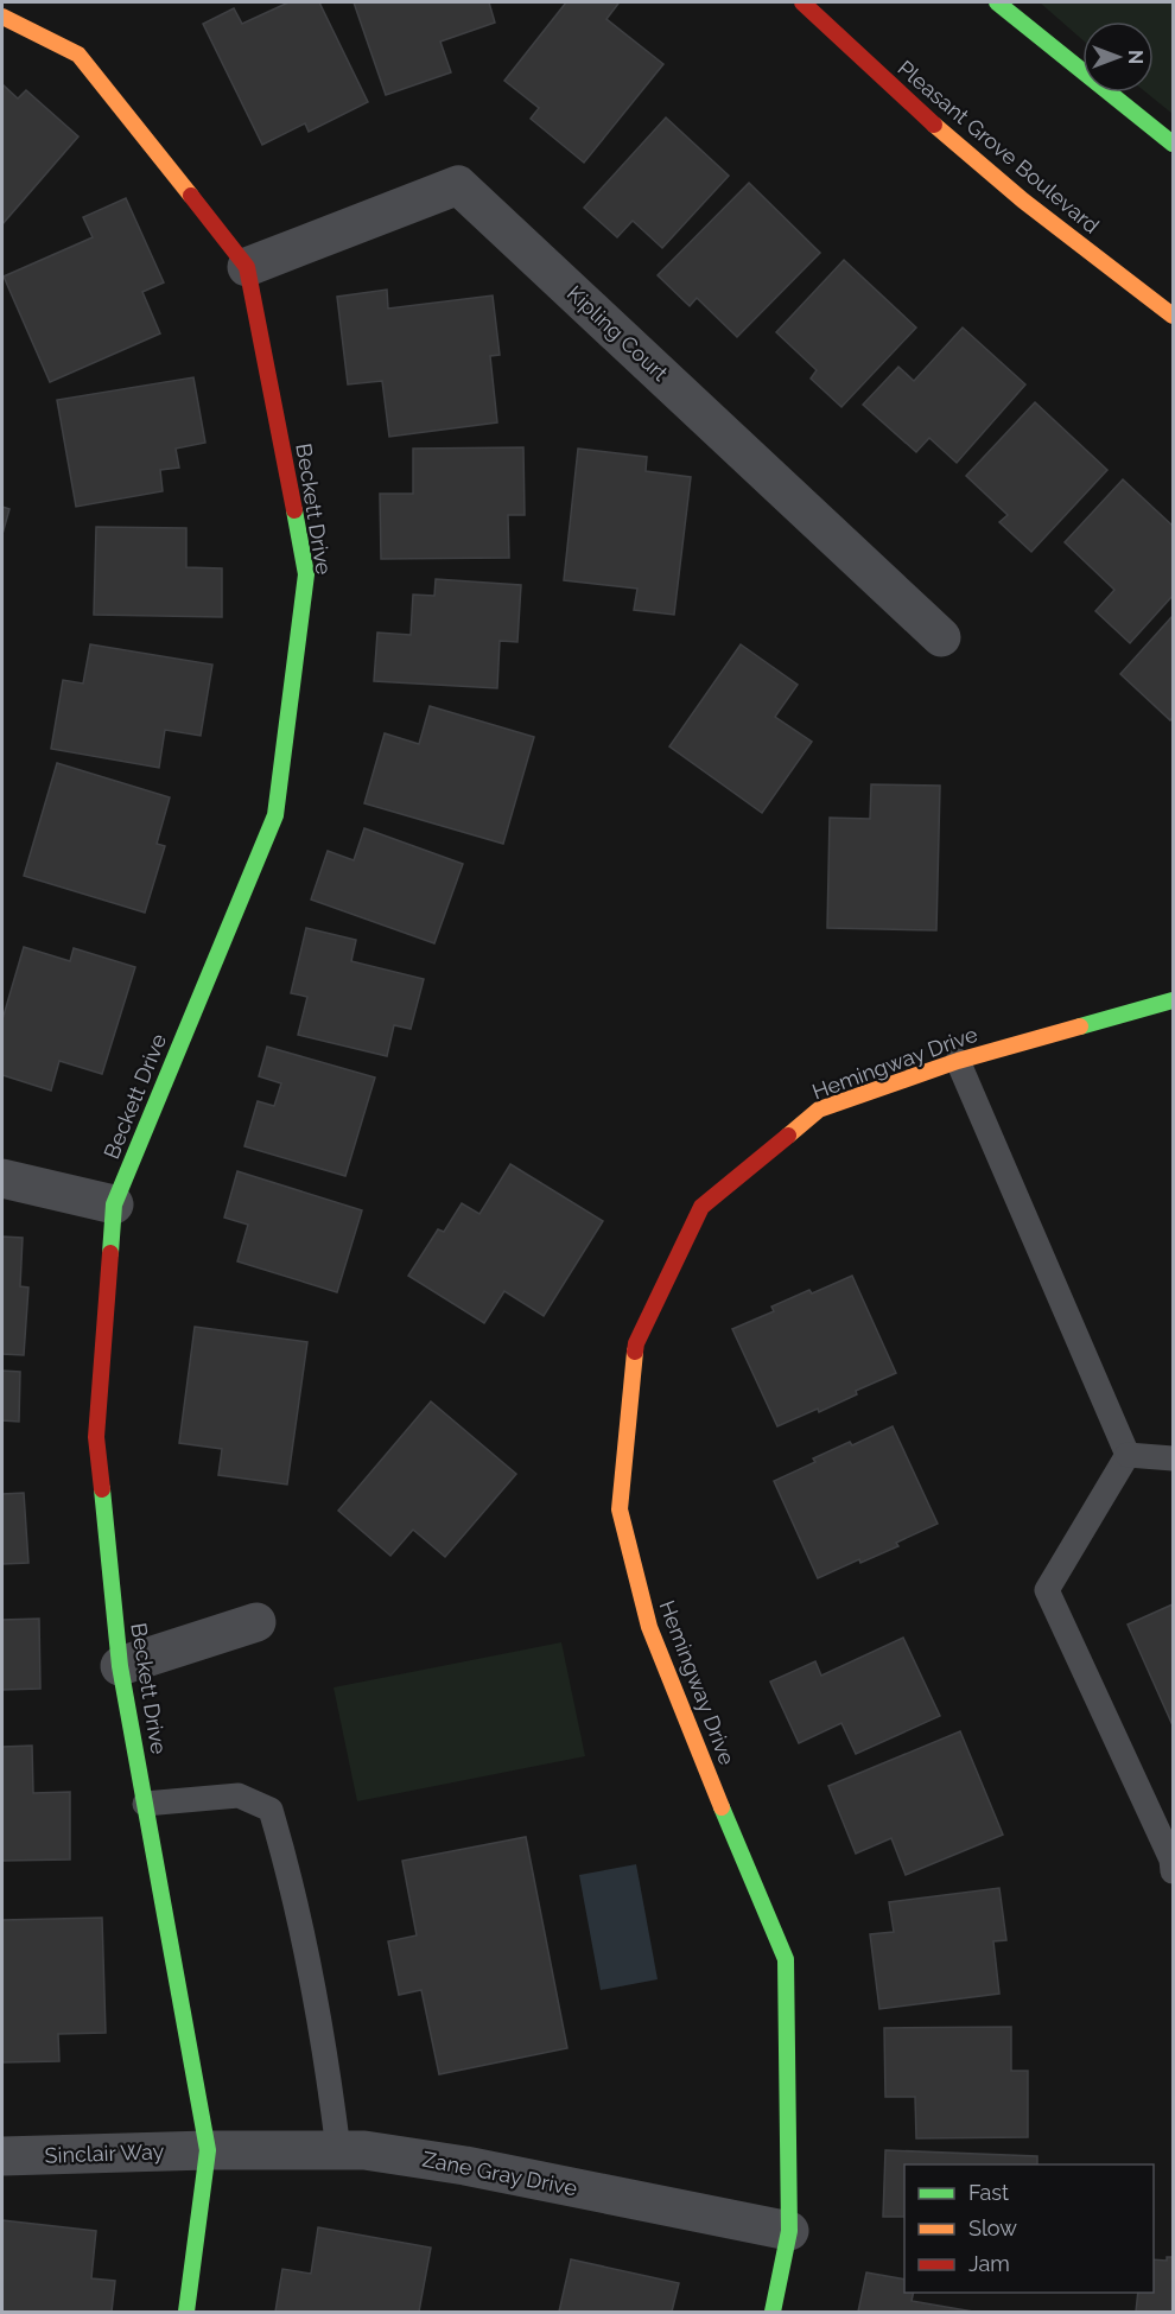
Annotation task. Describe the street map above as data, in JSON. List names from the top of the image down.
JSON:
{
  "streets": {
    "street": [
      "Pleasant Grove Boulevard",
      "Kipling Court",
      "Beckett Drive",
      "Hemingway Drive",
      "Sinclair Way",
      "Zane Gray Drive"
    ]
  },
  "crossings": [
    ["Kipling Court", "Beckett Drive"],
    ["Beckett Drive", "Sinclair Way"],
    ["Beckett Drive", "Zane Gray Drive"],
    ["Hemingway Drive", "Zane Gray Drive"],
    ["Sinclair Way", "Zane Gray Drive"]
  ],
  "legend": ["Fast", "Slow", "Jam"],
  "north": "right"
}
